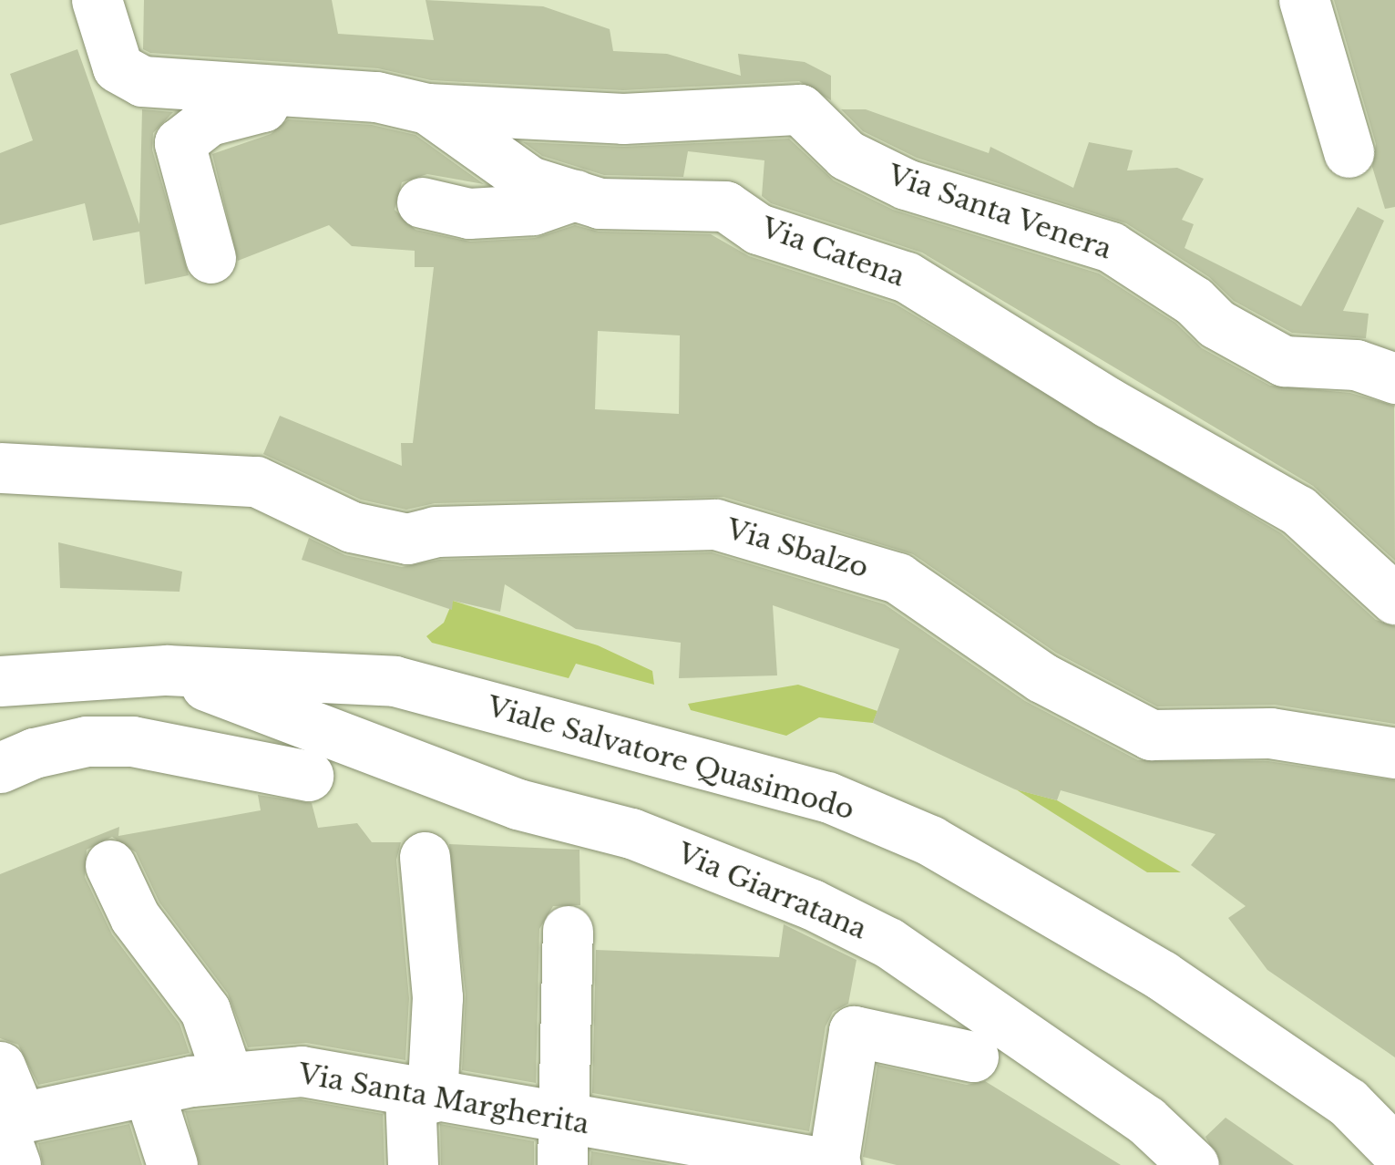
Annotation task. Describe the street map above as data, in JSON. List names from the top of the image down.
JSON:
{
  "streets": {
    "street": [
      "Via Santa Venera",
      "Via Catena",
      "Via Sbalzo",
      "Viale Salvatore Quasimodo",
      "Via Giarratana",
      "Via Santa Margherita"
    ]
  },
  "crossings": [
    ["Via Santa Venera", "Via Catena"],
    ["Viale Salvatore Quasimodo", "Via Giarratana"]
  ]
}
